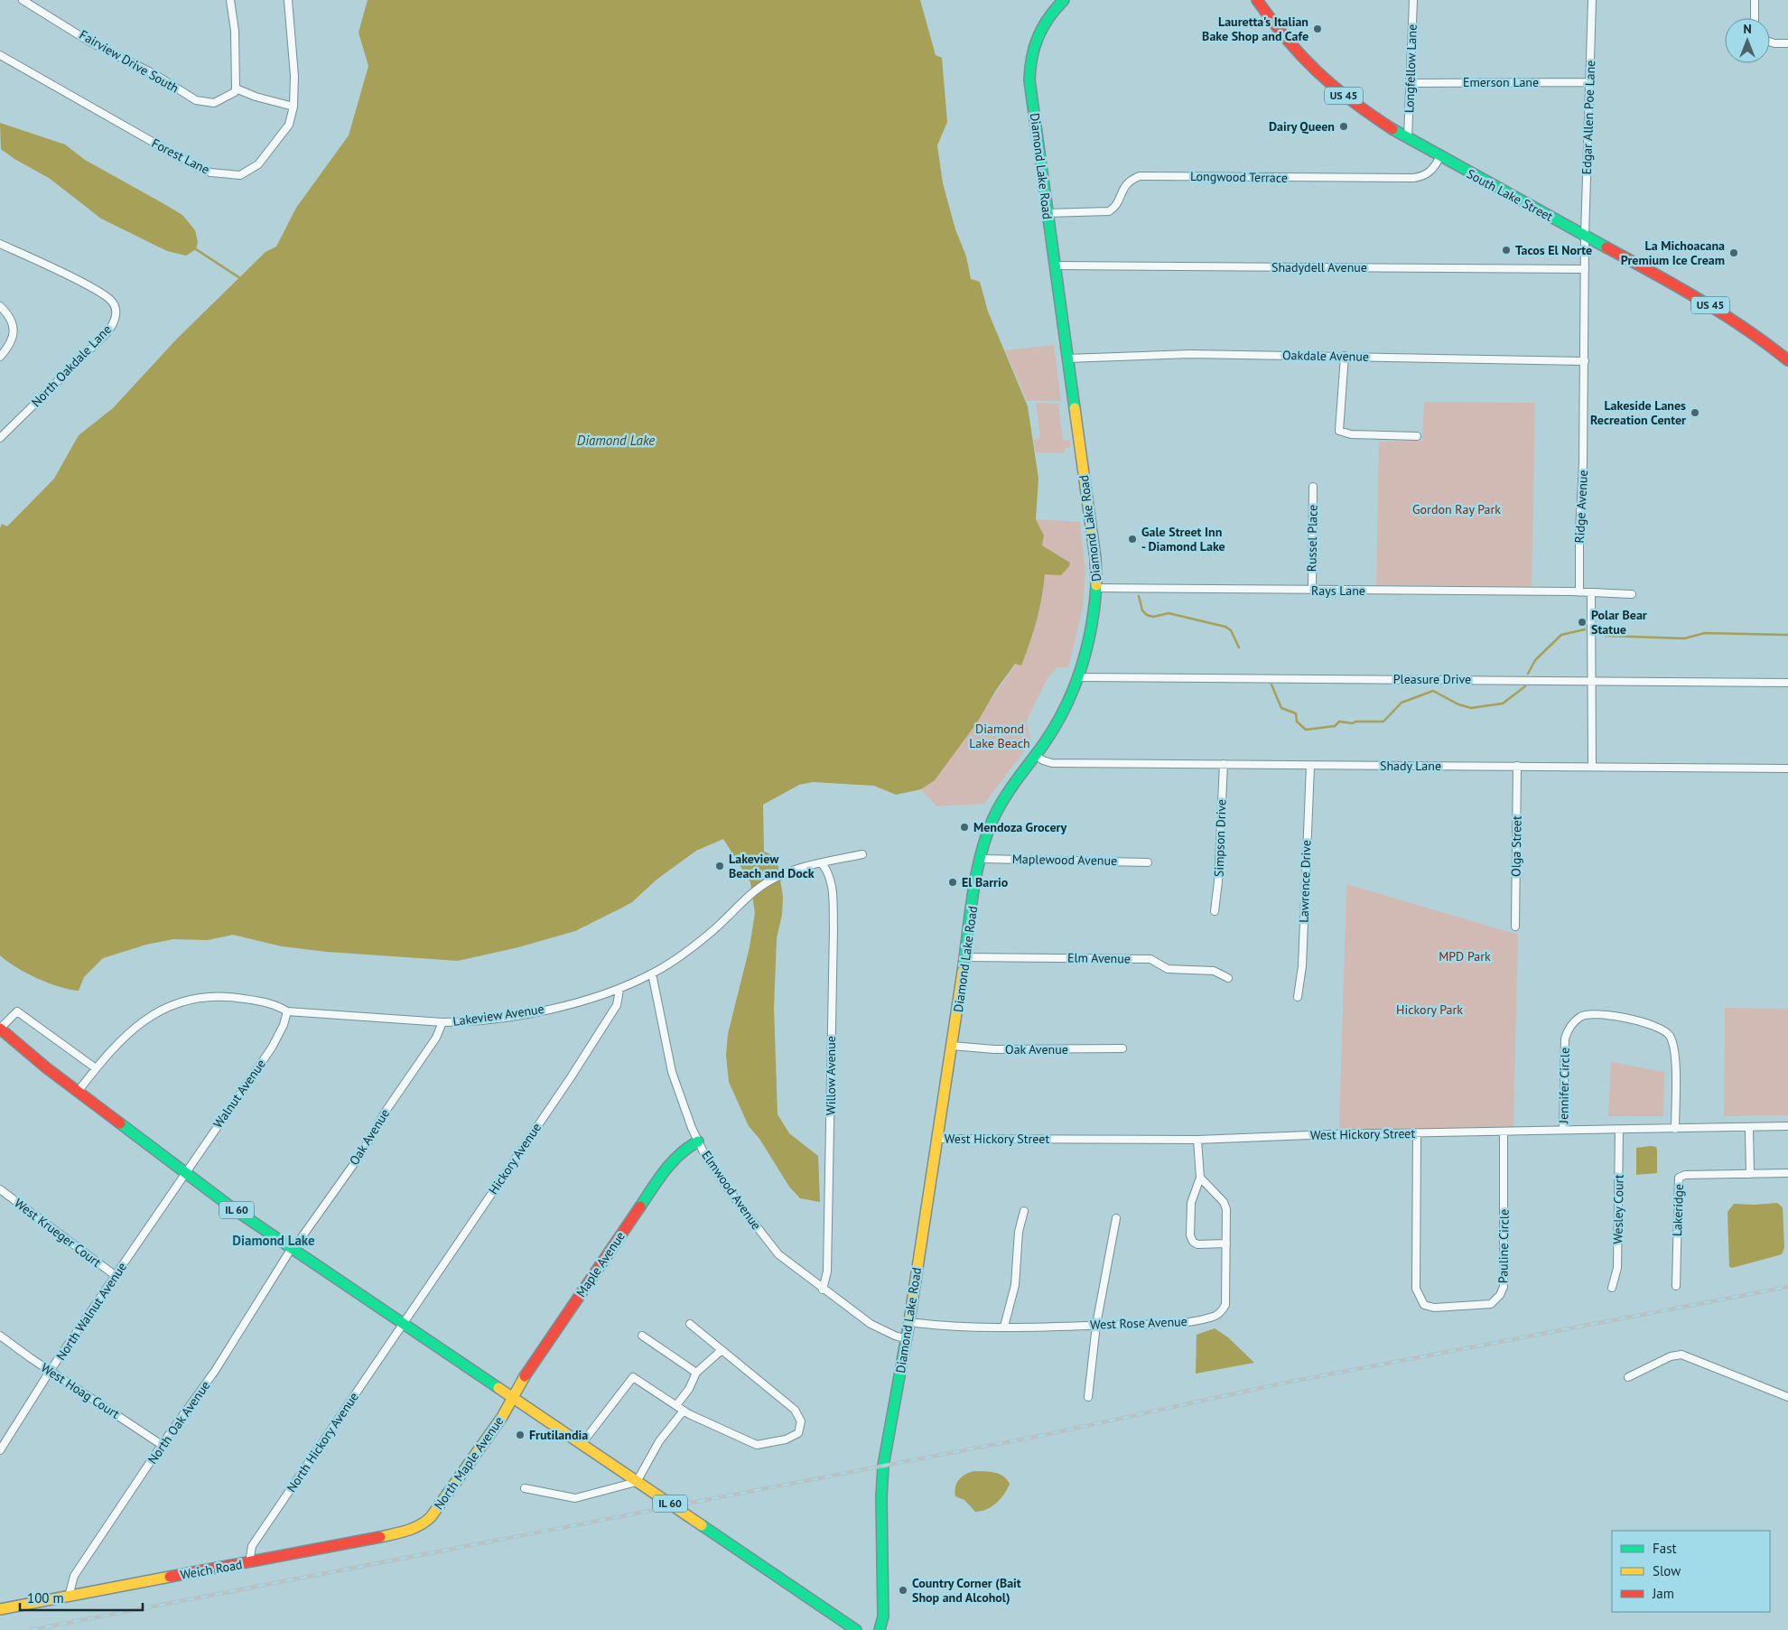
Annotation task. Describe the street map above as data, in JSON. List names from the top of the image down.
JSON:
{
  "streets": {
    "street": [
      "Fairview Drive South",
      "Longfellow Lane",
      "Emerson Lane",
      "US 45",
      "Edgar Allen Poe Lane",
      "Forest Lane",
      "Diamond Lake Road",
      "Longwood Terrace",
      "South Lake Street",
      "Shadydell Avenue",
      "Oakdale Avenue",
      "North Oakdale Lane",
      "Ridge Avenue",
      "Russel Place",
      "Rays Lane",
      "Pleasure Drive",
      "Shady Lane",
      "Simpson Drive",
      "Olga Street",
      "Maplewood Avenue",
      "Lawrence Drive",
      "Elm Avenue",
      "Lakeview Avenue",
      "Oak Avenue",
      "Willow Avenue",
      "Jennifer Circle",
      "Walnut Avenue",
      "West Hickory Street",
      "Hickory Avenue",
      "Elmwood Avenue",
      "Wesley Court",
      "IL 60",
      "Lakeridge",
      "West Krueger Court",
      "Pauline Circle",
      "Maple Avenue",
      "North Walnut Avenue",
      "West Rose Avenue",
      "West Hoag Court",
      "North Oak Avenue",
      "North Hickory Avenue",
      "North Maple Avenue",
      "Weich Road"
    ]
  },
  "crossings": [
    ["Longfellow Lane", "Emerson Lane"],
    ["Longfellow Lane", "South Lake Street"],
    ["Emerson Lane", "Edgar Allen Poe Lane"],
    ["Edgar Allen Poe Lane", "South Lake Street"],
    ["Edgar Allen Poe Lane", "Ridge Avenue"],
    ["Diamond Lake Road", "Longwood Terrace"],
    ["Diamond Lake Road", "Shadydell Avenue"],
    ["Diamond Lake Road", "Oakdale Avenue"],
    ["Diamond Lake Road", "Rays Lane"],
    ["Diamond Lake Road", "Pleasure Drive"],
    ["Diamond Lake Road", "Shady Lane"],
    ["Diamond Lake Road", "Maplewood Avenue"],
    ["Diamond Lake Road", "Elm Avenue"],
    ["Diamond Lake Road", "Oak Avenue"],
    ["Diamond Lake Road", "West Hickory Street"],
    ["Diamond Lake Road", "Elmwood Avenue"],
    ["Diamond Lake Road", "West Rose Avenue"],
    ["Longwood Terrace", "South Lake Street"],
    ["South Lake Street", "Ridge Avenue"],
    ["Shadydell Avenue", "Ridge Avenue"],
    ["Oakdale Avenue", "Ridge Avenue"],
    ["Ridge Avenue", "Rays Lane"],
    ["Russel Place", "Rays Lane"],
    ["Shady Lane", "Simpson Drive"],
    ["Shady Lane", "Olga Street"],
    ["Shady Lane", "Lawrence Drive"],
    ["Lakeview Avenue", "Oak Avenue"],
    ["Lakeview Avenue", "Willow Avenue"],
    ["Lakeview Avenue", "Walnut Avenue"],
    ["Lakeview Avenue", "Hickory Avenue"],
    ["Lakeview Avenue", "Elmwood Avenue"],
    ["Lakeview Avenue", "IL 60"],
    ["Oak Avenue", "IL 60"],
    ["Oak Avenue", "North Oak Avenue"],
    ["Willow Avenue", "Elmwood Avenue"],
    ["Jennifer Circle", "West Hickory Street"],
    ["Walnut Avenue", "IL 60"],
    ["Walnut Avenue", "North Walnut Avenue"],
    ["West Hickory Street", "Wesley Court"],
    ["West Hickory Street", "Pauline Circle"],
    ["Hickory Avenue", "IL 60"],
    ["Hickory Avenue", "North Hickory Avenue"],
    ["Elmwood Avenue", "Maple Avenue"],
    ["IL 60", "Maple Avenue"],
    ["IL 60", "North Walnut Avenue"],
    ["IL 60", "North Oak Avenue"],
    ["IL 60", "North Hickory Avenue"],
    ["IL 60", "North Maple Avenue"],
    ["West Krueger Court", "North Walnut Avenue"],
    ["Maple Avenue", "North Maple Avenue"],
    ["North Walnut Avenue", "West Hoag Court"],
    ["West Hoag Court", "North Oak Avenue"],
    ["North Oak Avenue", "Weich Road"],
    ["North Hickory Avenue", "Weich Road"],
    ["North Maple Avenue", "Weich Road"]
  ],
  "districts": ["Diamond Lake"],
  "water": ["Diamond Lake"],
  "parks": [
    "Gordon Ray Park",
    "Diamond Lake Beach",
    "MPD Park",
    "Hickory Park"
  ],
  "places": [
    "Lauretta's Italian Bake Shop and Cafe",
    "Dairy Queen",
    "Tacos El Norte",
    "La Michoacana Premium Ice Cream",
    "Lakeside Lanes Recreation Center",
    "Gale Street Inn - Diamond Lake",
    "Polar Bear Statue",
    "Mendoza Grocery",
    "Lakeview Beach and Dock",
    "El Barrio",
    "Frutilandia",
    "Country Corner (Bait Shop and Alcohol)"
  ],
  "legend": ["Fast", "Slow", "Jam"],
  "scale_bar": "100 m",
  "north": "top"
}
